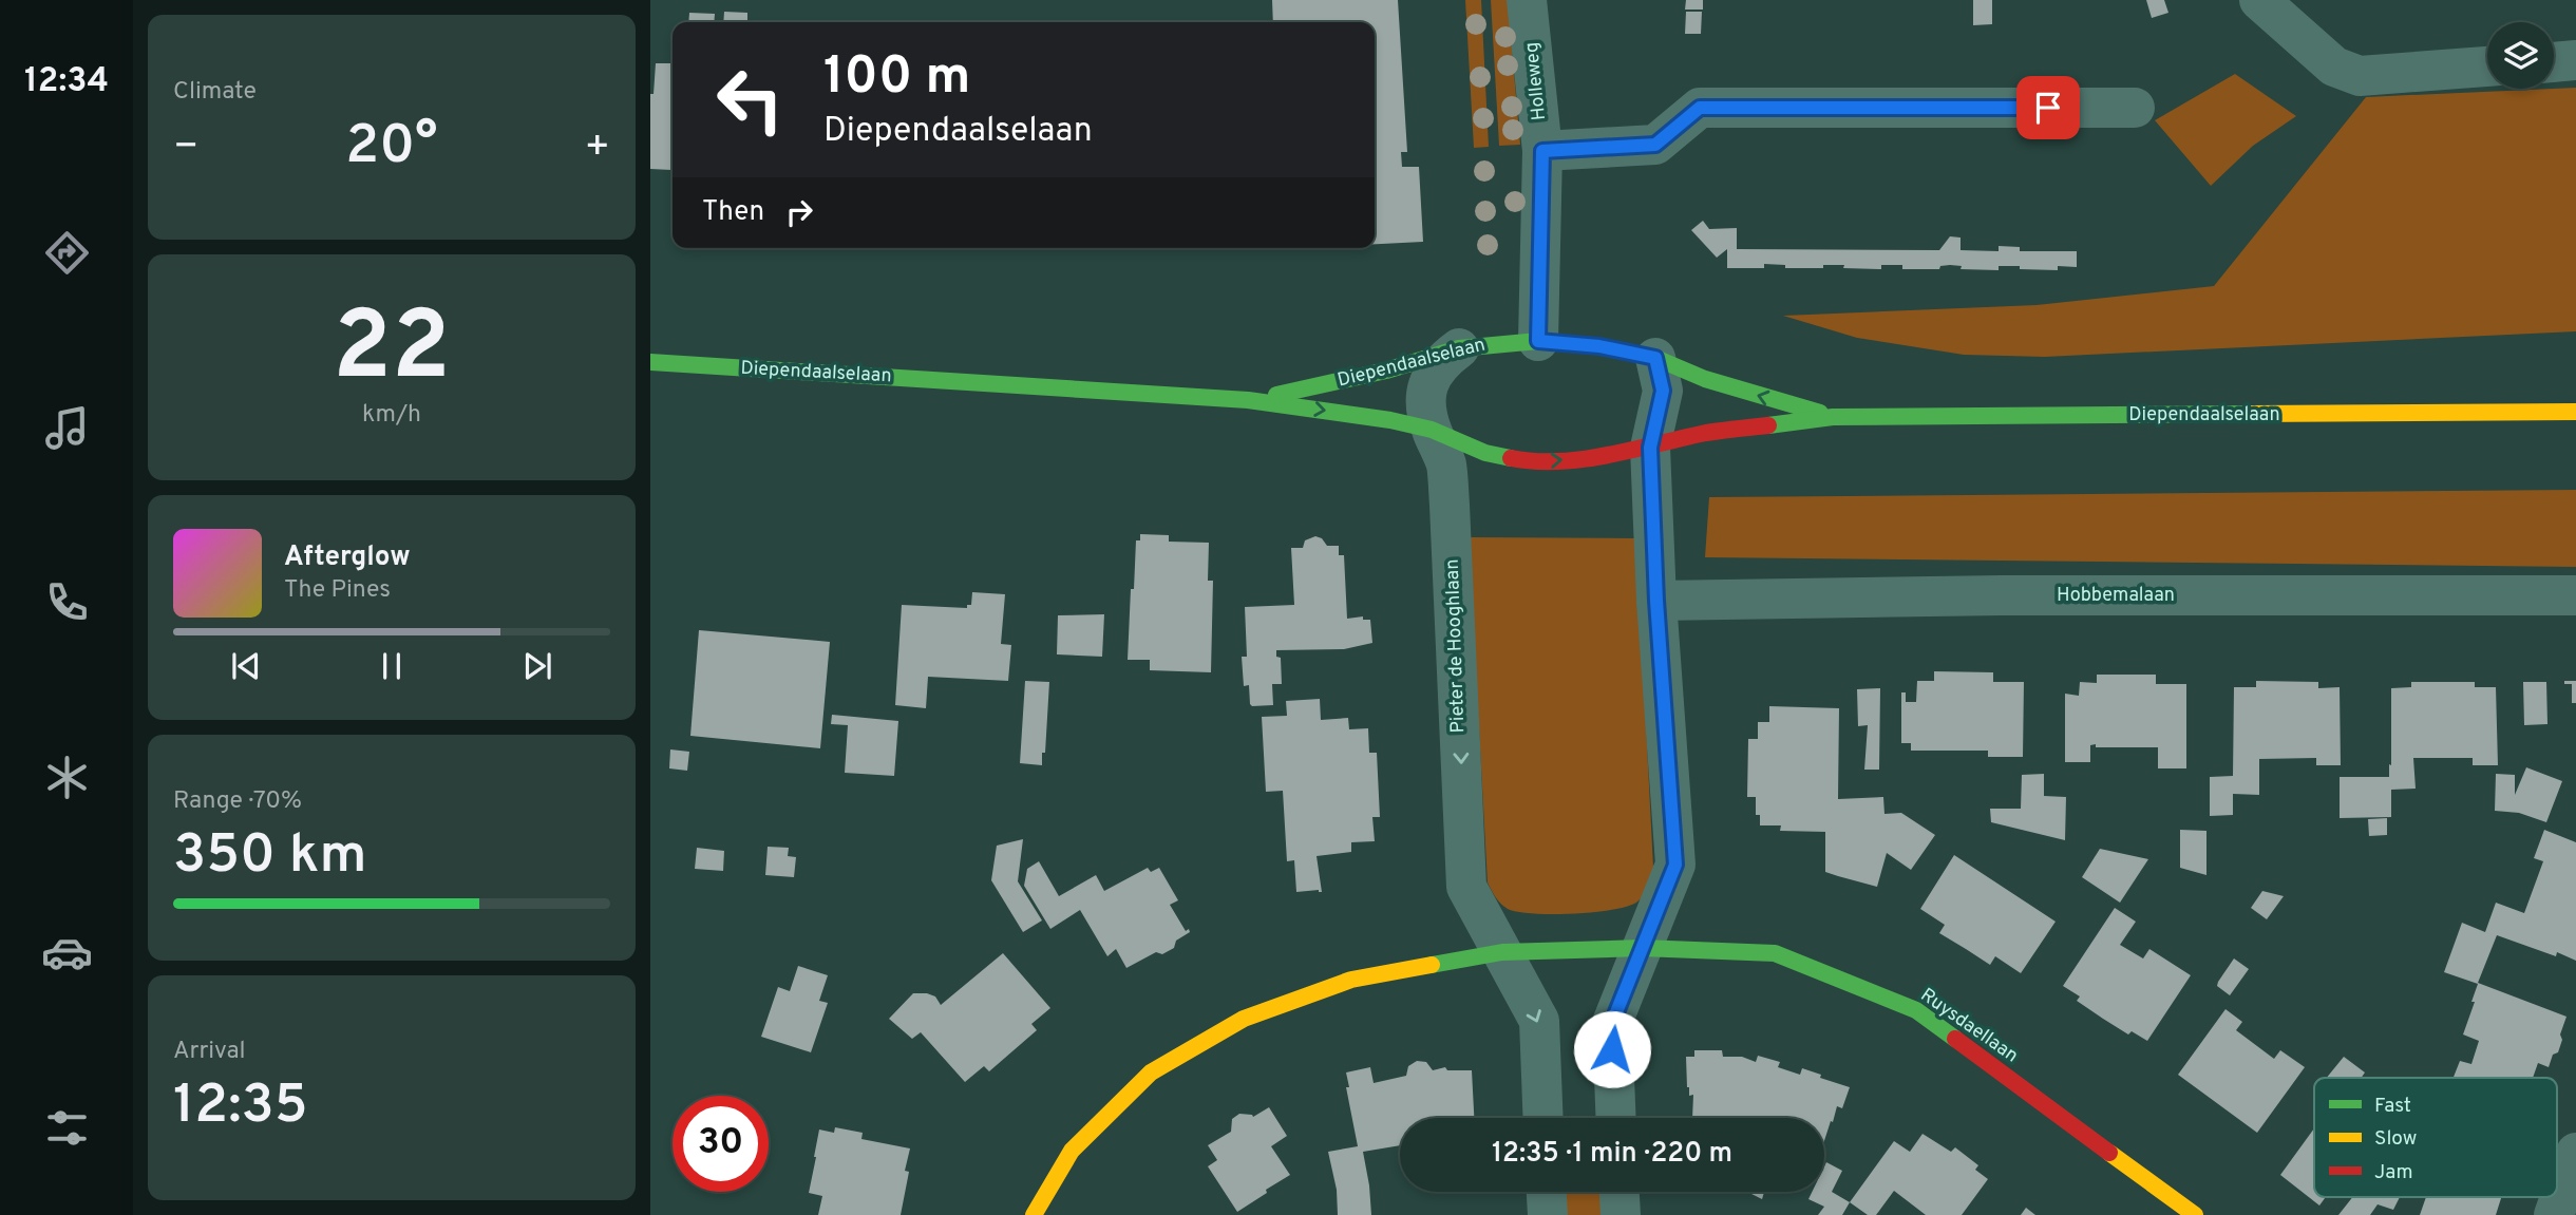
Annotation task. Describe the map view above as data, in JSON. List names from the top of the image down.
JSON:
{
  "streets": {
    "main road": ["Diependaalselaan", "Ruysdaellaan"],
    "street": ["Holleweg", "Hobbemalaan", "Pieter de Hooghlaan"]
  },
  "crossings": [
    ["Holleweg", "Diependaalselaan"],
    ["Diependaalselaan", "Pieter de Hooghlaan"]
  ],
  "legend": ["Fast", "Slow", "Jam"],
  "page": {
    "tabs": "12:34",
    "tile": [
      "Climate",
      ["22", "km/h"],
      ["Range · 70%", "350 km"],
      ["Arrival", "12:35"]
    ],
    "turn": ["100 m", "Diependaalselaan"],
    "heat": ["−", "20°", "+"],
    "then": "Then",
    "song": ["Afterglow", "The Pines"],
    "limit": "30",
    "trip": "12:35 · 1 min · 220 m"
  }
}
